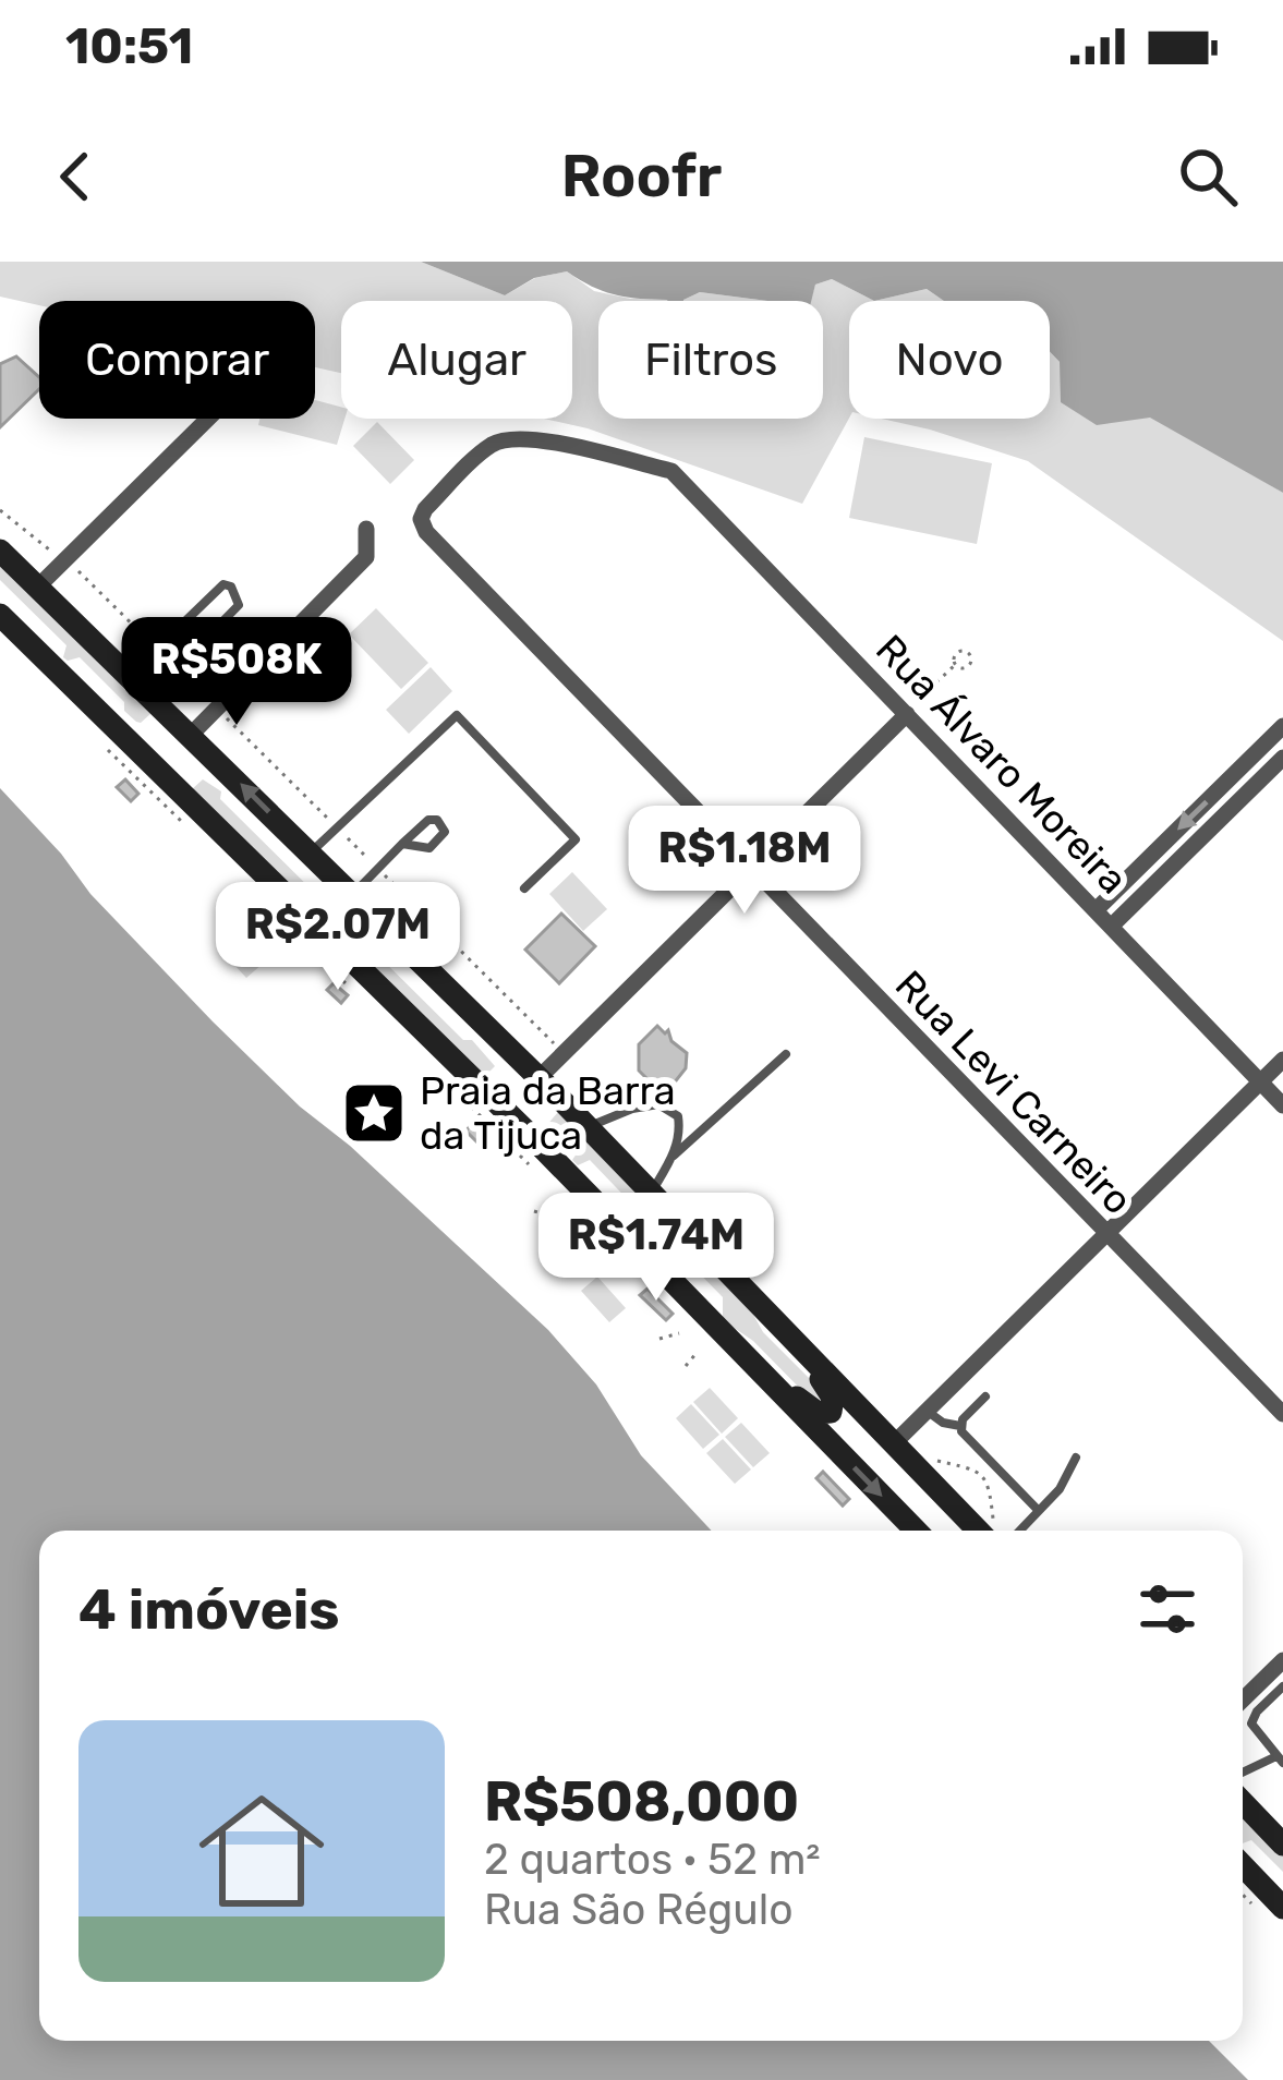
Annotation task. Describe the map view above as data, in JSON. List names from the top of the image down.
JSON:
{
  "streets": {
    "street": ["Rua Álvaro Moreira", "Rua Levi Carneiro"]
  },
  "crossings": [
    ["Rua Álvaro Moreira", "Rua Levi Carneiro"]
  ],
  "places": {
    "place": ["Praia da Barra da Tijuca"]
  },
  "page": {
    "status": "10:51",
    "header": "Roofr",
    "chip": [
      "Comprar",
      "Alugar",
      "Filtros",
      "Novo"
    ],
    "price": [
      "R$508K",
      "R$1.18M",
      "R$2.07M",
      "R$1.74M"
    ],
    "heading": "4 imóveis",
    "list": [
      {
        "name": "R$508,000",
        "note": "2 quartos · 52 m² · Rua São Régulo"
      }
    ]
  }
}
